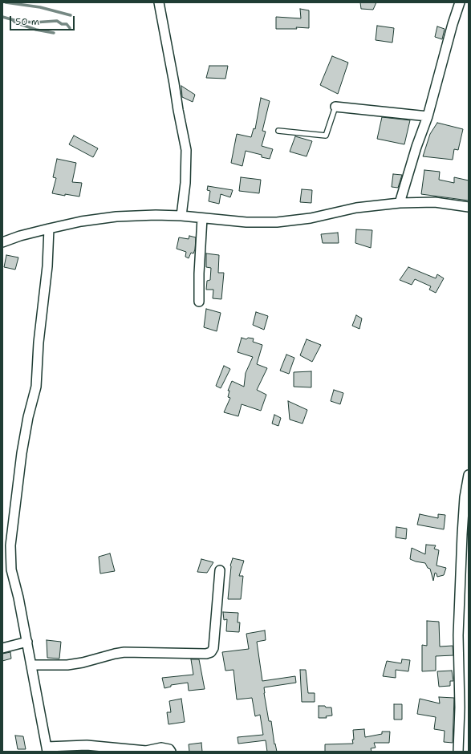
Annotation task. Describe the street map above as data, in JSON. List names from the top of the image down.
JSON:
{
  "scale_bar": "50 m"
}
